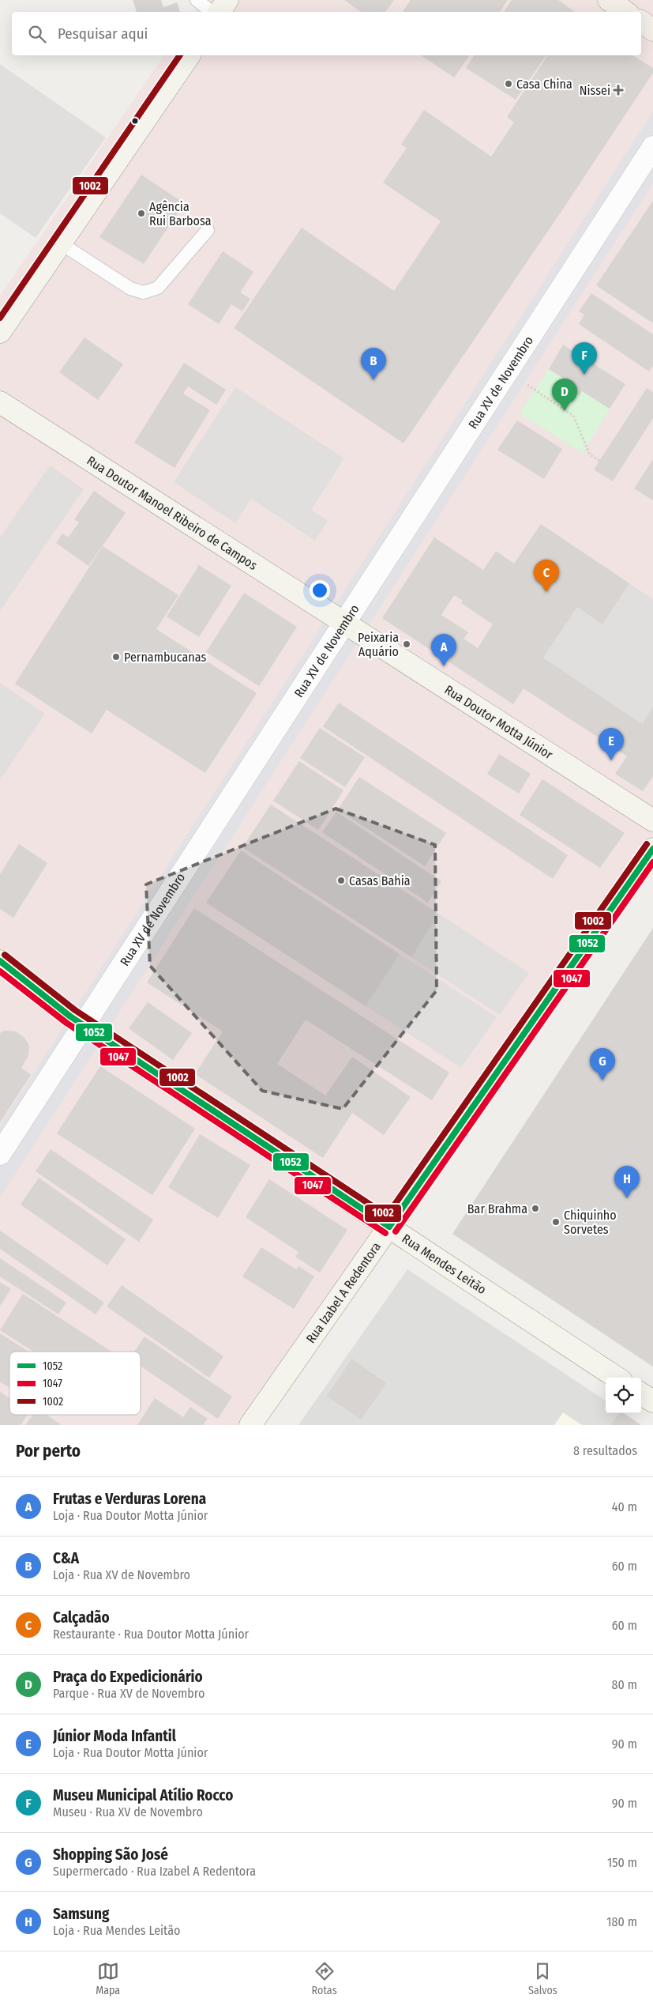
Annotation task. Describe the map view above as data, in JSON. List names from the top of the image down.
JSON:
{
  "streets": {
    "main road": [
      "Rua Doutor Manoel Ribeiro de Campos",
      "Rua Doutor Motta Júnior",
      "Rua Mendes Leitão",
      "Rua Izabel A Redentora"
    ],
    "street": ["Rua XV de Novembro"]
  },
  "crossings": [
    ["Rua XV de Novembro", "Rua Doutor Manoel Ribeiro de Campos"],
    ["Rua XV de Novembro", "Rua Doutor Motta Júnior"],
    ["Rua XV de Novembro", "Rua Mendes Leitão"],
    ["Rua Doutor Manoel Ribeiro de Campos", "Rua Doutor Motta Júnior"],
    ["Rua Mendes Leitão", "Rua Izabel A Redentora"]
  ],
  "places": {
    "other": [
      "Casa China",
      "Agência Rui Barbosa",
      "Peixaria Aquário",
      "Pernambucanas",
      "Casas Bahia",
      "Bar Brahma",
      "Chiquinho Sorvetes"
    ],
    "health": ["Nissei"]
  },
  "lines": ["transit line 1002", "transit line 1052", "transit line 1047"],
  "legend": ["1052", "1047", "1002"],
  "page": {
    "search": "Pesquisar aqui",
    "pins": [
      "F",
      "B",
      "D",
      "C",
      "A",
      "E",
      "G",
      "H"
    ],
    "heading": ["Por perto", "8 resultados"],
    "list": [
      {
        "mark": "A",
        "name": "Frutas e Verduras Lorena",
        "note": "Loja · Rua Doutor Motta Júnior",
        "value": "40 m"
      },
      {
        "mark": "B",
        "name": "C&A",
        "note": "Loja · Rua XV de Novembro",
        "value": "60 m"
      },
      {
        "mark": "C",
        "name": "Calçadão",
        "note": "Restaurante · Rua Doutor Motta Júnior",
        "value": "60 m"
      },
      {
        "mark": "D",
        "name": "Praça do Expedicionário",
        "note": "Parque · Rua XV de Novembro",
        "value": "80 m"
      },
      {
        "mark": "E",
        "name": "Júnior Moda Infantil",
        "note": "Loja · Rua Doutor Motta Júnior",
        "value": "90 m"
      },
      {
        "mark": "F",
        "name": "Museu Municipal Atílio Rocco",
        "note": "Museu · Rua XV de Novembro",
        "value": "90 m"
      },
      {
        "mark": "G",
        "name": "Shopping São José",
        "note": "Supermercado · Rua Izabel A Redentora",
        "value": "150 m"
      },
      {
        "mark": "H",
        "name": "Samsung",
        "note": "Loja · Rua Mendes Leitão",
        "value": "180 m"
      }
    ],
    "nav": ["Mapa", "Rotas", "Salvos"]
  }
}
